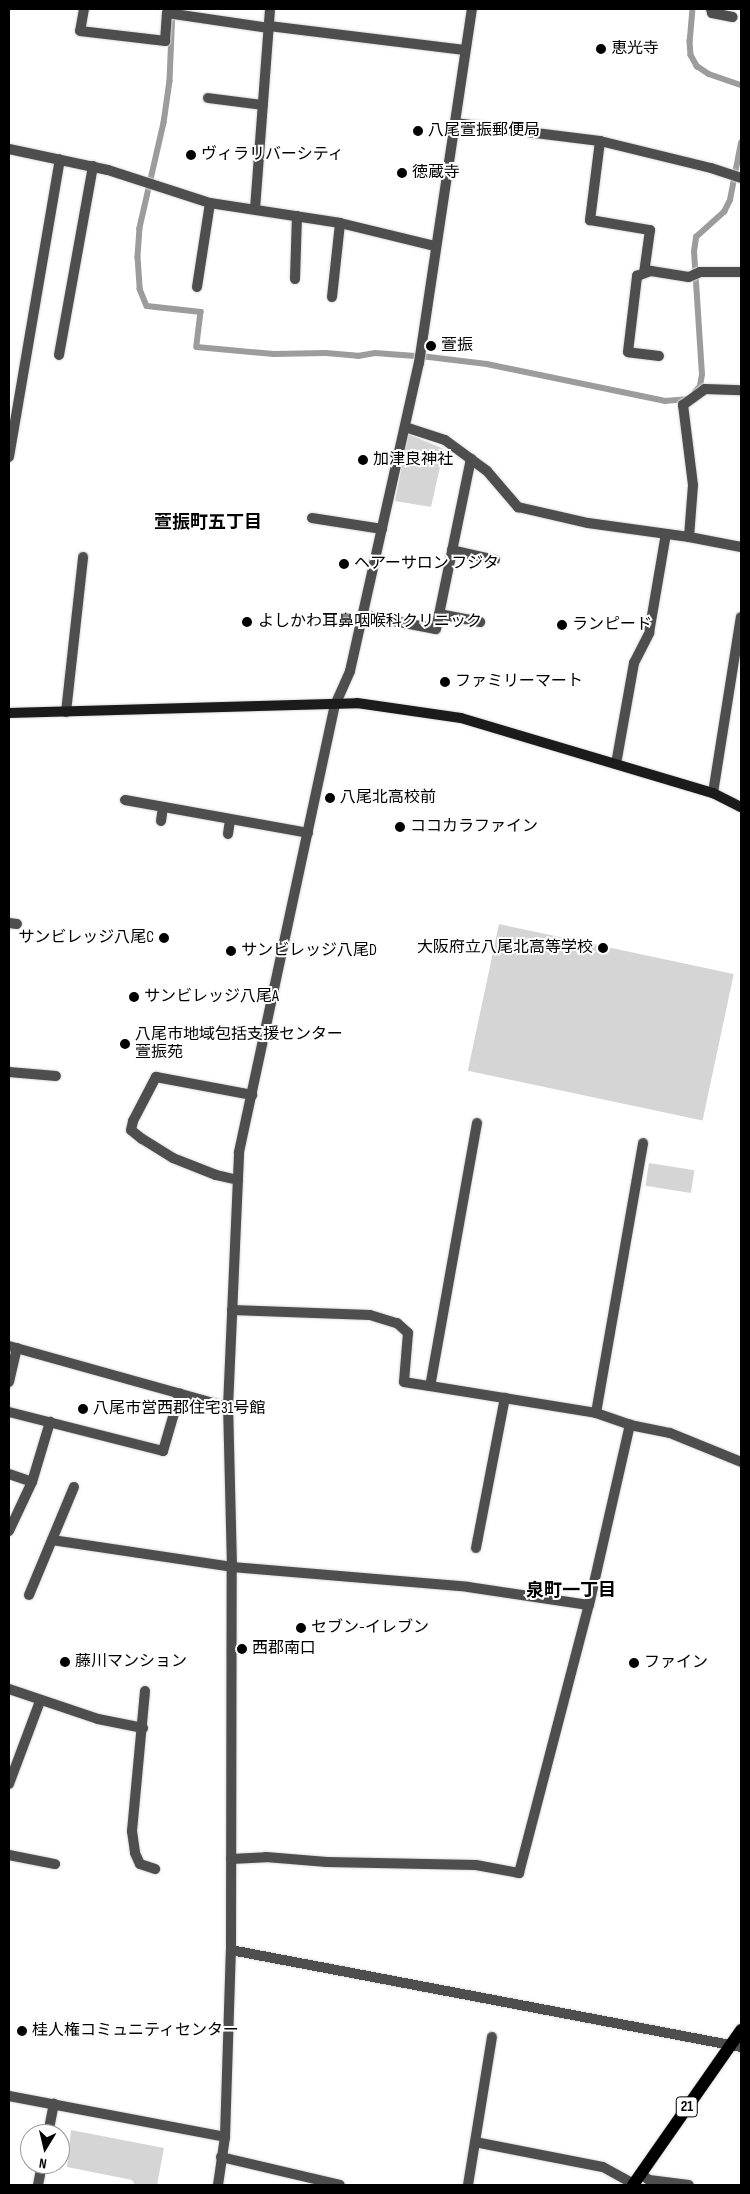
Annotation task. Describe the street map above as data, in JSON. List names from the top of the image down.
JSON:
{
  "streets": {
    "main road": ["21"]
  },
  "districts": ["萱振町五丁目", "泉町一丁目"],
  "places": [
    "恵光寺",
    "八尾萱振郵便局",
    "ヴィラリバーシティ",
    "徳蔵寺",
    "萱振",
    "加津良神社",
    "ヘアーサロン フジタ",
    "よしかわ耳鼻咽喉科クリニック",
    "ランピード",
    "ファミリーマート",
    "八尾北高校前",
    "ココカラファイン",
    "サンビレッジ八尾C",
    "大阪府立八尾北高等学校",
    "サンビレッジ八尾D",
    "サンビレッジ八尾A",
    "八尾市地域包括支援センター 萱振苑",
    "八尾市営西郡住宅31号館",
    "セブン-イレブン",
    "西郡南口",
    "藤川マンション",
    "ファイン",
    "桂人権コミュニティセンター"
  ],
  "north": "bottom"
}
